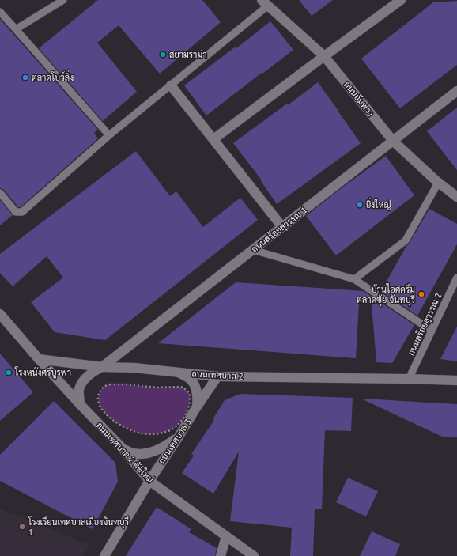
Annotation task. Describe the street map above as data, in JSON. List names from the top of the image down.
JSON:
{
  "streets": {
    "street": [
      "ถนนอัมพวา",
      "ถนนสร้อยสุวรรณ 1",
      "ถนนเทศบาล 2",
      "ถนนเทศบาล 3",
      "ถนนเทศบาล 2 ตัดใหม่"
    ],
    "lane": ["ถนนสร้อยสุวรรณ 2"]
  },
  "crossings": [
    ["ถนนอัมพวา", "ถนนสร้อยสุวรรณ 1"],
    ["ถนนสร้อยสุวรรณ 1", "ถนนเทศบาล 2"],
    ["ถนนสร้อยสุวรรณ 1", "ถนนเทศบาล 2 ตัดใหม่"],
    ["ถนนสร้อยสุวรรณ 2", "ถนนเทศบาล 2"],
    ["ถนนเทศบาล 2", "ถนนเทศบาล 3"],
    ["ถนนเทศบาล 2", "ถนนเทศบาล 2 ตัดใหม่"],
    ["ถนนเทศบาล 3", "ถนนเทศบาล 2 ตัดใหม่"]
  ],
  "places": [
    "สยามราม่า",
    "ตลาดโบว์ลิ่ง",
    "ยิ่งใหญ่",
    "บ้านไอศครีม ตลาดซุ้ย จันทบุรี",
    "โรงหนังศรีบูรพา",
    "โรงเรียนเทศบาลเมืองจันทบุรี 1"
  ]
}
